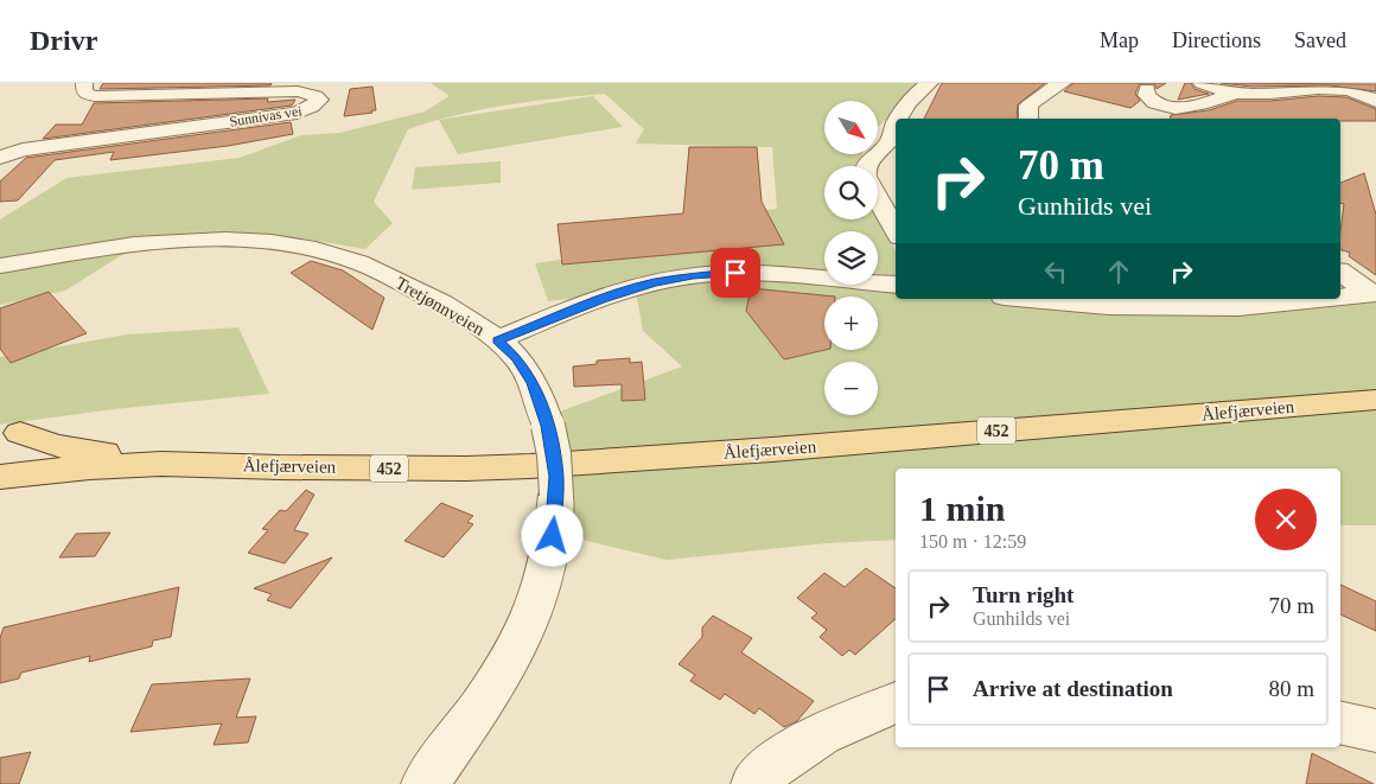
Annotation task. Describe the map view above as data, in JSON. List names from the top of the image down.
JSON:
{
  "streets": {
    "main road": ["Ålefjærveien", "452"],
    "street": ["Sunnivas vei", "Tretjønnveien"]
  },
  "crossings": [
    ["Ålefjærveien", "452"]
  ],
  "north": "bottom right",
  "page": {
    "header": "Drivr",
    "nav": ["Map", "Directions", "Saved"],
    "map_buttons": ["+", "−"],
    "turn": ["70 m", "Gunhilds vei"],
    "heading": ["1 min", "150 m · 12:59"],
    "list": [
      {
        "name": "Turn right",
        "note": "Gunhilds vei",
        "value": "70 m"
      },
      {
        "name": "Arrive at destination",
        "value": "80 m"
      }
    ]
  }
}
